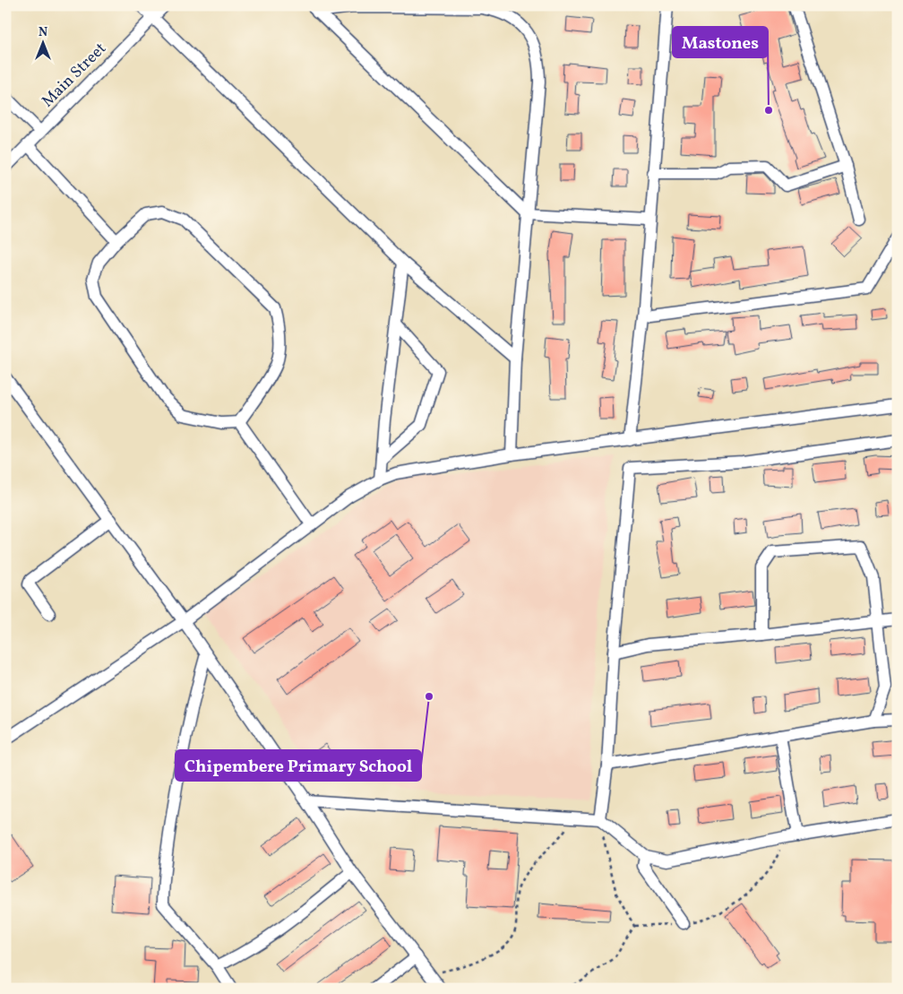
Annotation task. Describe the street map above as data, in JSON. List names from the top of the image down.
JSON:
{
  "streets": {
    "street": ["Main Street"]
  },
  "places": ["Mastones", "Chipembere Primary School"],
  "north": "top"
}
